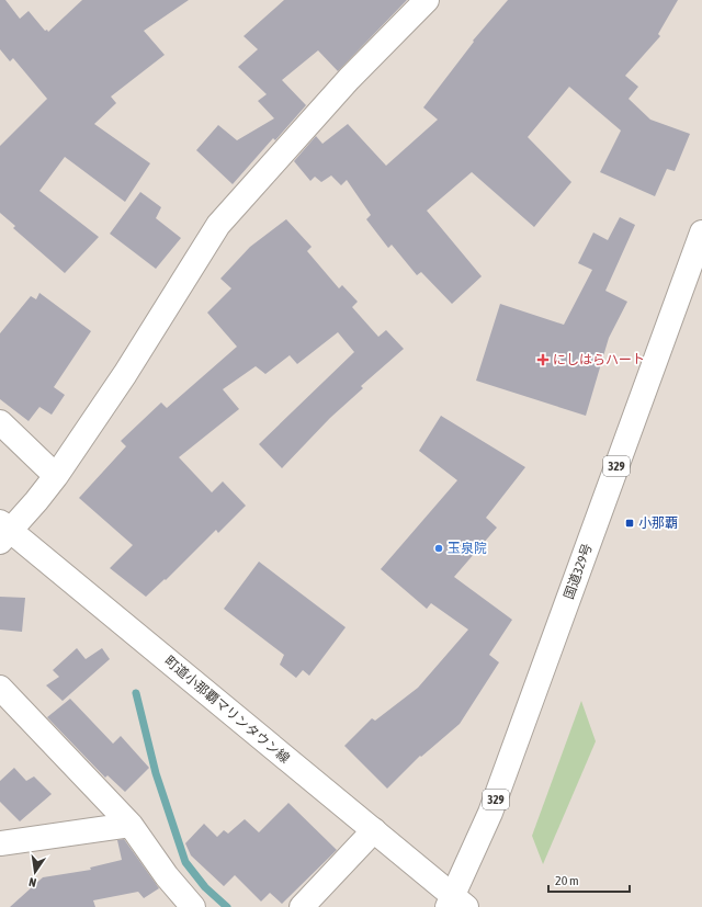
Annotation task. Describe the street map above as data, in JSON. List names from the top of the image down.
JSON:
{
  "streets": {
    "main road": ["329", "国道329号", "町道小那覇マリンタウン線"]
  },
  "crossings": [
    ["国道329号", "町道小那覇マリンタウン線"]
  ],
  "places": {
    "health": ["にしはらハート"],
    "transit": ["小那覇"],
    "other": ["玉泉院"]
  },
  "scale_bar": "20 m",
  "north": "bottom"
}
